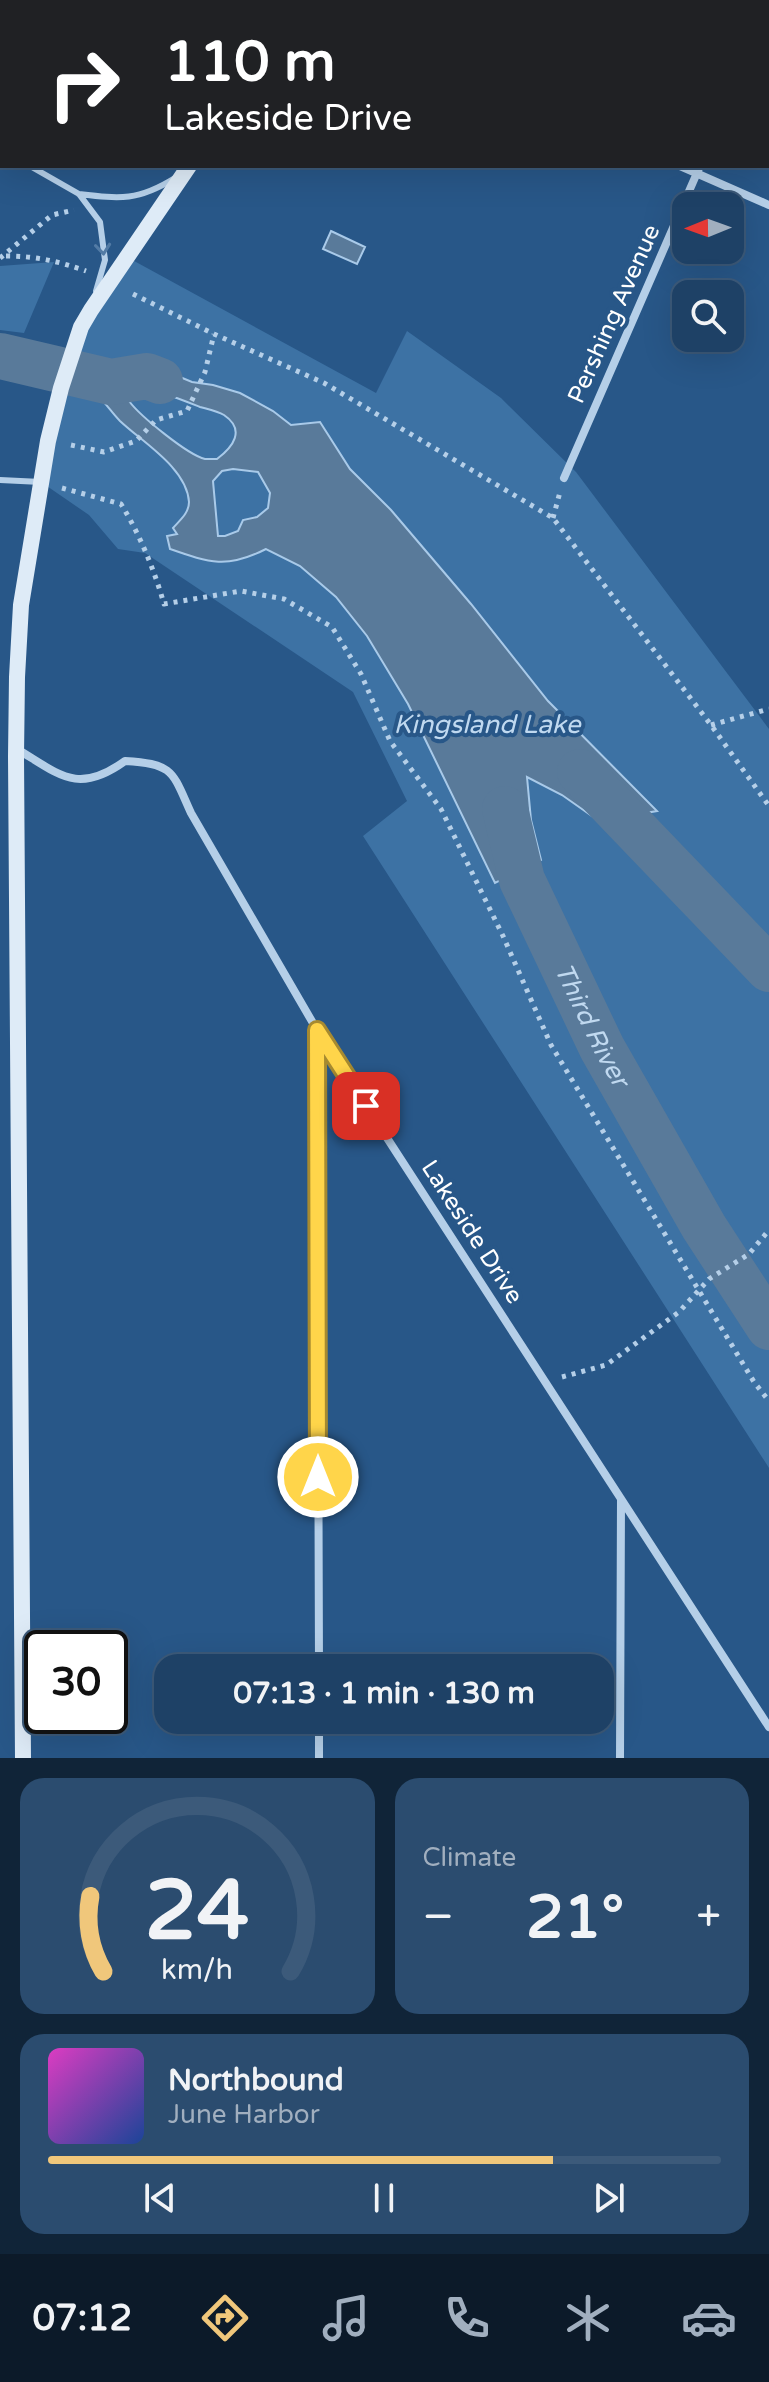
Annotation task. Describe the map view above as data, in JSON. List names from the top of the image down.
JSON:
{
  "streets": {
    "street": ["Pershing Avenue", "Lakeside Drive"]
  },
  "water": ["Kingsland Lake", "Third River"],
  "north": "left",
  "page": {
    "turn": ["110 m", "Lakeside Drive"],
    "limit": "30",
    "trip": "07:13 · 1 min · 130 m",
    "tile": "Climate",
    "heat": ["−", "21°", "+"],
    "song": ["Northbound", "June Harbor"],
    "tabs": "07:12",
    "gauge": ["24", "km/h"]
  }
}
